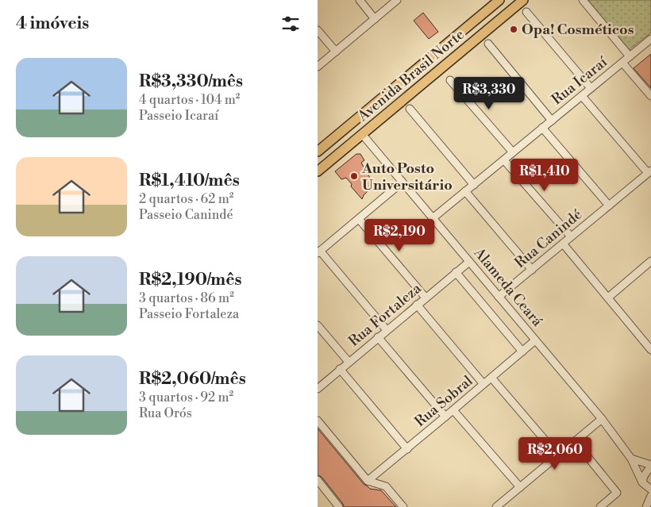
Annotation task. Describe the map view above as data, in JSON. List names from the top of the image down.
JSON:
{
  "streets": {
    "main road": ["Avenida Brasil Norte"],
    "street": [
      "Rua Icaraí",
      "Rua Canindé",
      "Alameda Ceará",
      "Rua Fortaleza",
      "Rua Sobral"
    ]
  },
  "crossings": [
    ["Avenida Brasil Norte", "Alameda Ceará"],
    ["Rua Icaraí", "Alameda Ceará"],
    ["Rua Canindé", "Alameda Ceará"],
    ["Alameda Ceará", "Rua Fortaleza"],
    ["Alameda Ceará", "Rua Sobral"]
  ],
  "places": ["Opa! Cosméticos", "Auto Posto Universitário"],
  "page": {
    "heading": "4 imóveis",
    "list": [
      {
        "name": "R$3,330/mês",
        "note": "4 quartos · 104 m² · Passeio Icaraí"
      },
      {
        "name": "R$1,410/mês",
        "note": "2 quartos · 62 m² · Passeio Canindé"
      },
      {
        "name": "R$2,190/mês",
        "note": "3 quartos · 86 m² · Passeio Fortaleza"
      },
      {
        "name": "R$2,060/mês",
        "note": "3 quartos · 92 m² · Rua Orós"
      }
    ],
    "price": [
      "R$3,330",
      "R$1,410",
      "R$2,190",
      "R$2,060"
    ]
  }
}
